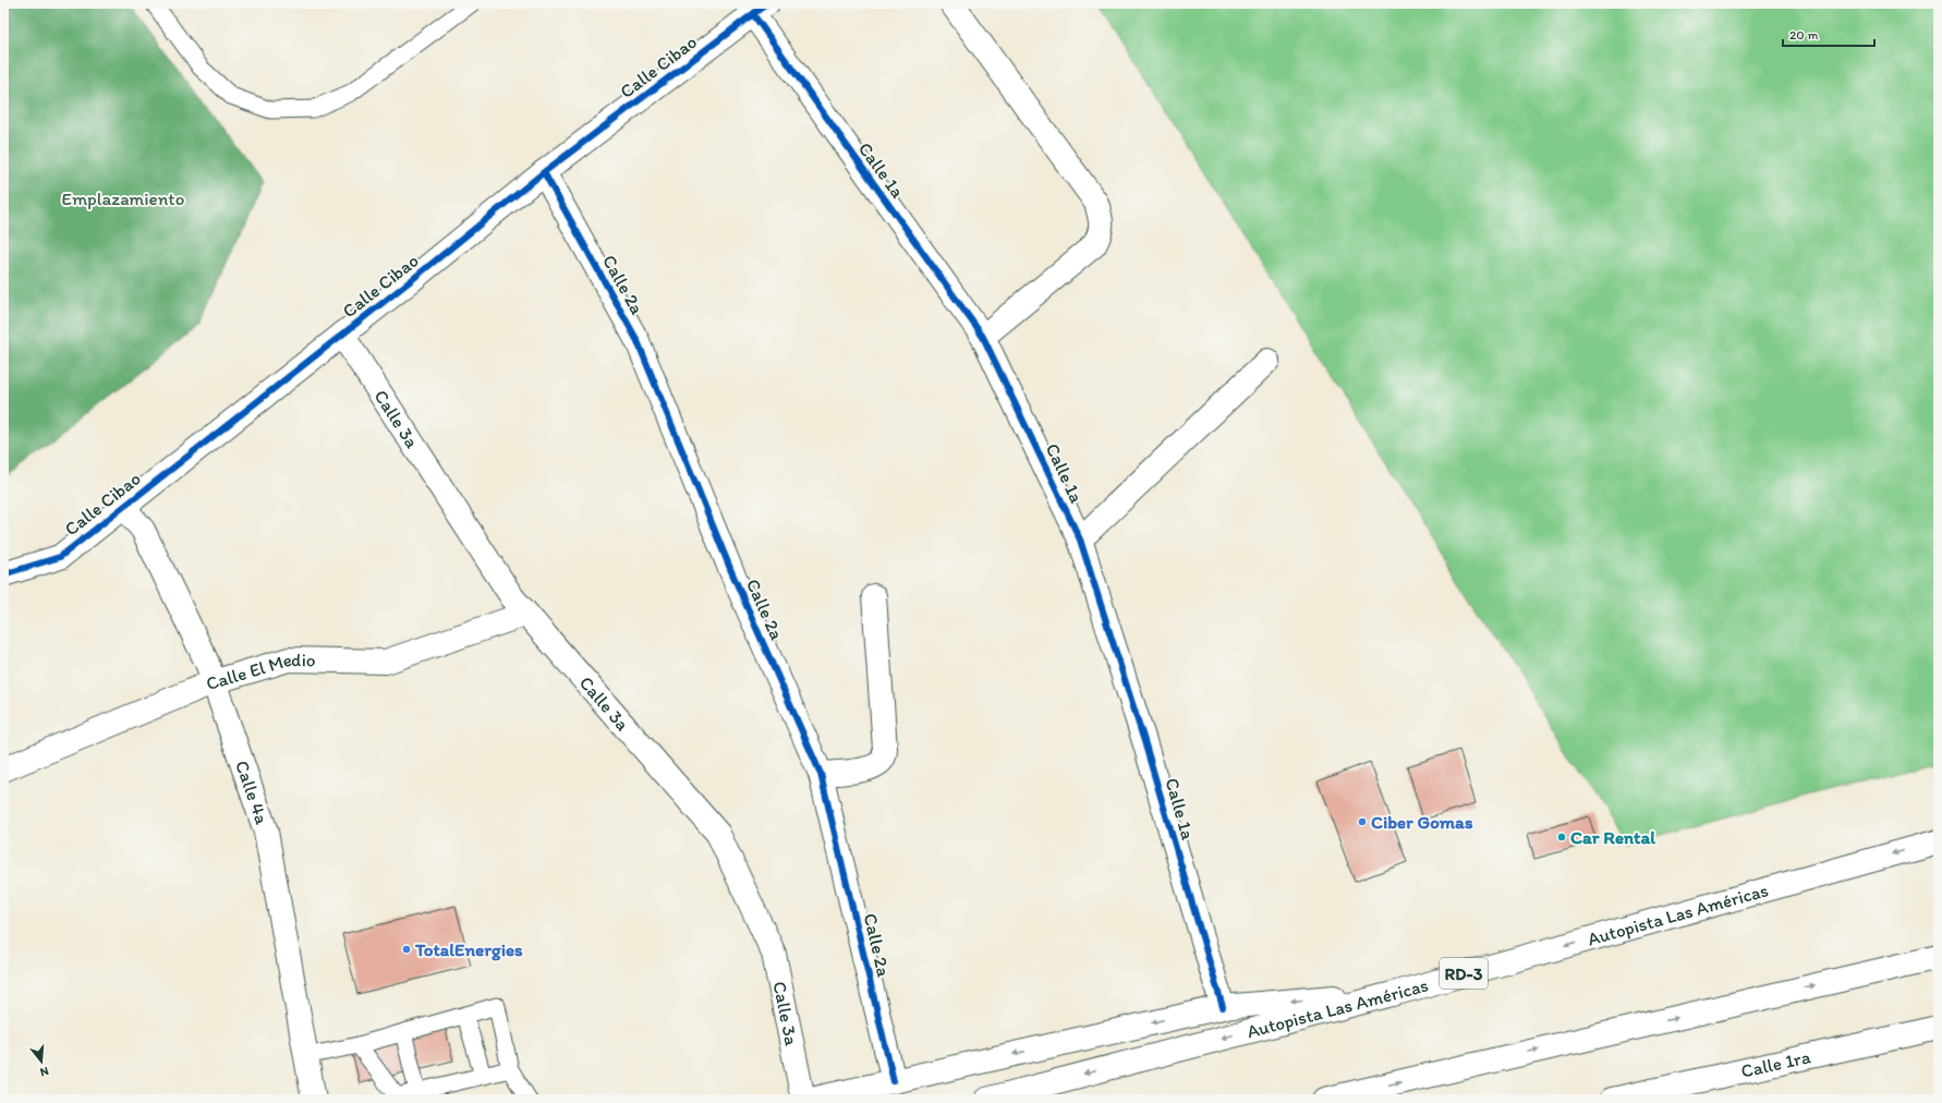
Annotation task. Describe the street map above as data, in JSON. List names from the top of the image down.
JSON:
{
  "streets": {
    "main road": [
      "Calle Cibao",
      "Calle 1a",
      "Calle 2a",
      "Calle 3a",
      "Calle El Medio",
      "Calle 4a",
      "Autopista Las Américas",
      "RD-3",
      "Calle 1ra"
    ]
  },
  "crossings": [
    ["Calle Cibao", "Calle 1a"],
    ["Calle Cibao", "Calle 2a"],
    ["Calle Cibao", "Calle 3a"],
    ["Calle Cibao", "Calle 4a"],
    ["Calle 3a", "Calle El Medio"],
    ["Calle El Medio", "Calle 4a"]
  ],
  "parks": ["Emplazamiento"],
  "places": ["Ciber Gomas", "Car Rental", "TotalEnergies"],
  "scale_bar": "20 m",
  "north": "bottom"
}
